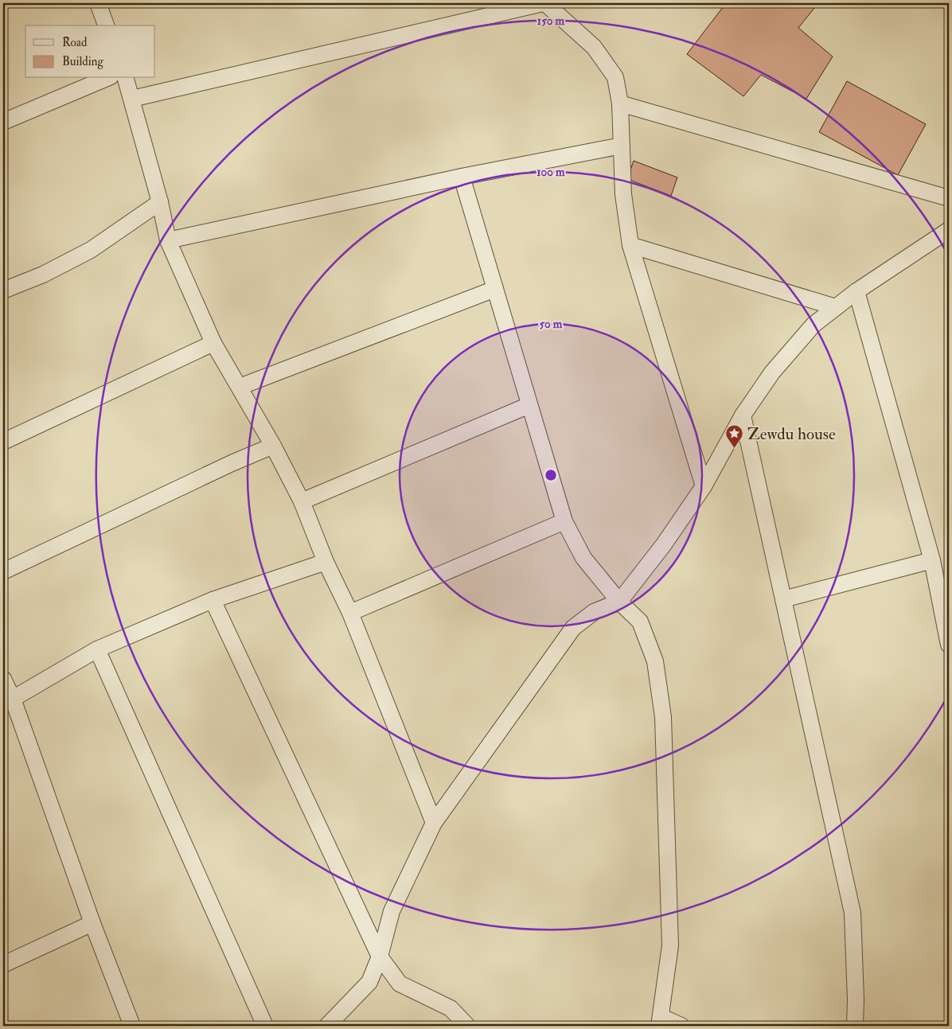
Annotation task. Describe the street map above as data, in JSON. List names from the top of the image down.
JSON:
{
  "places": {
    "place": ["Zewdu house"]
  },
  "legend": ["Road", "Building"],
  "rings": ["150 m", "100 m", "50 m"]
}
